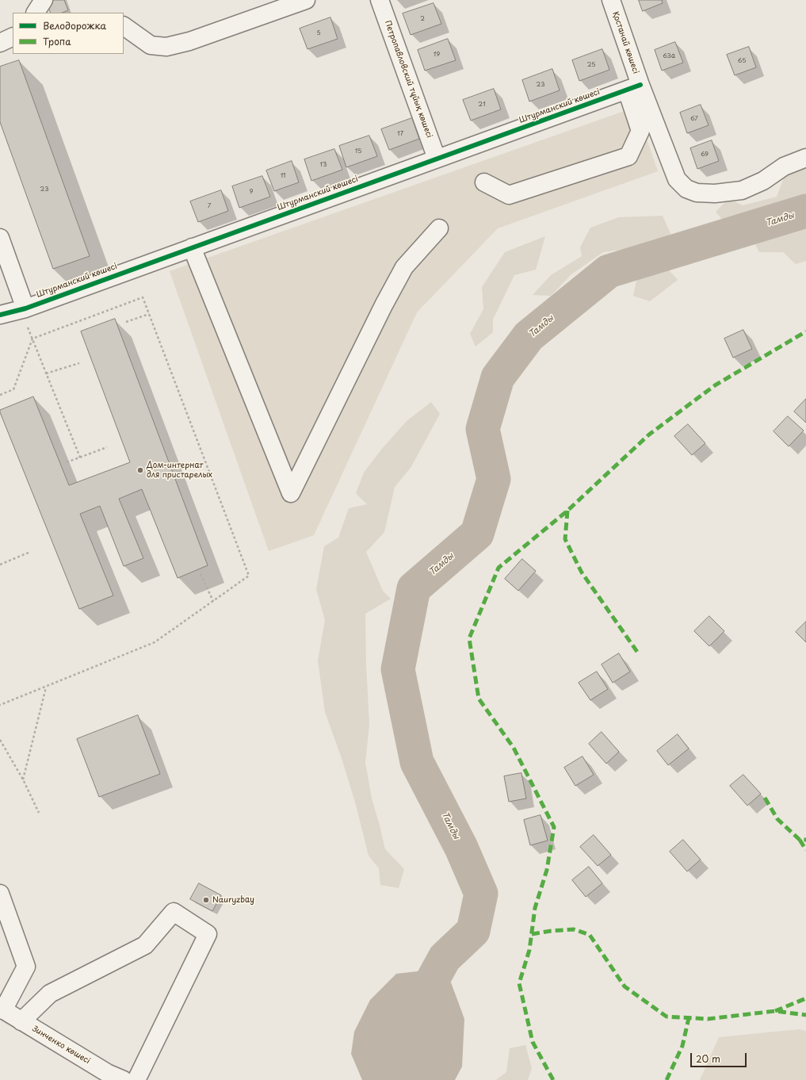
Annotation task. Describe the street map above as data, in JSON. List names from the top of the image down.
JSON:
{
  "streets": {
    "street": [
      "Қостанай көшесі",
      "Петропавловский тұйық көшесі",
      "Штурманский көшесі",
      "Зинченко көшесі"
    ]
  },
  "crossings": [
    ["Қостанай көшесі", "Штурманский көшесі"],
    ["Петропавловский тұйық көшесі", "Штурманский көшесі"]
  ],
  "water": ["Тамды"],
  "places": ["Дом-интернат для пристарелых", "Nauryzbay"],
  "house_numbers": [
    "2",
    "5",
    "19",
    "63а",
    "65",
    "25",
    "23",
    "21",
    "67",
    "17",
    "15",
    "69",
    "13",
    "11",
    "23",
    "9",
    "7"
  ],
  "legend": ["Велодорожка", "Тропа"],
  "scale_bar": "20 m"
}
